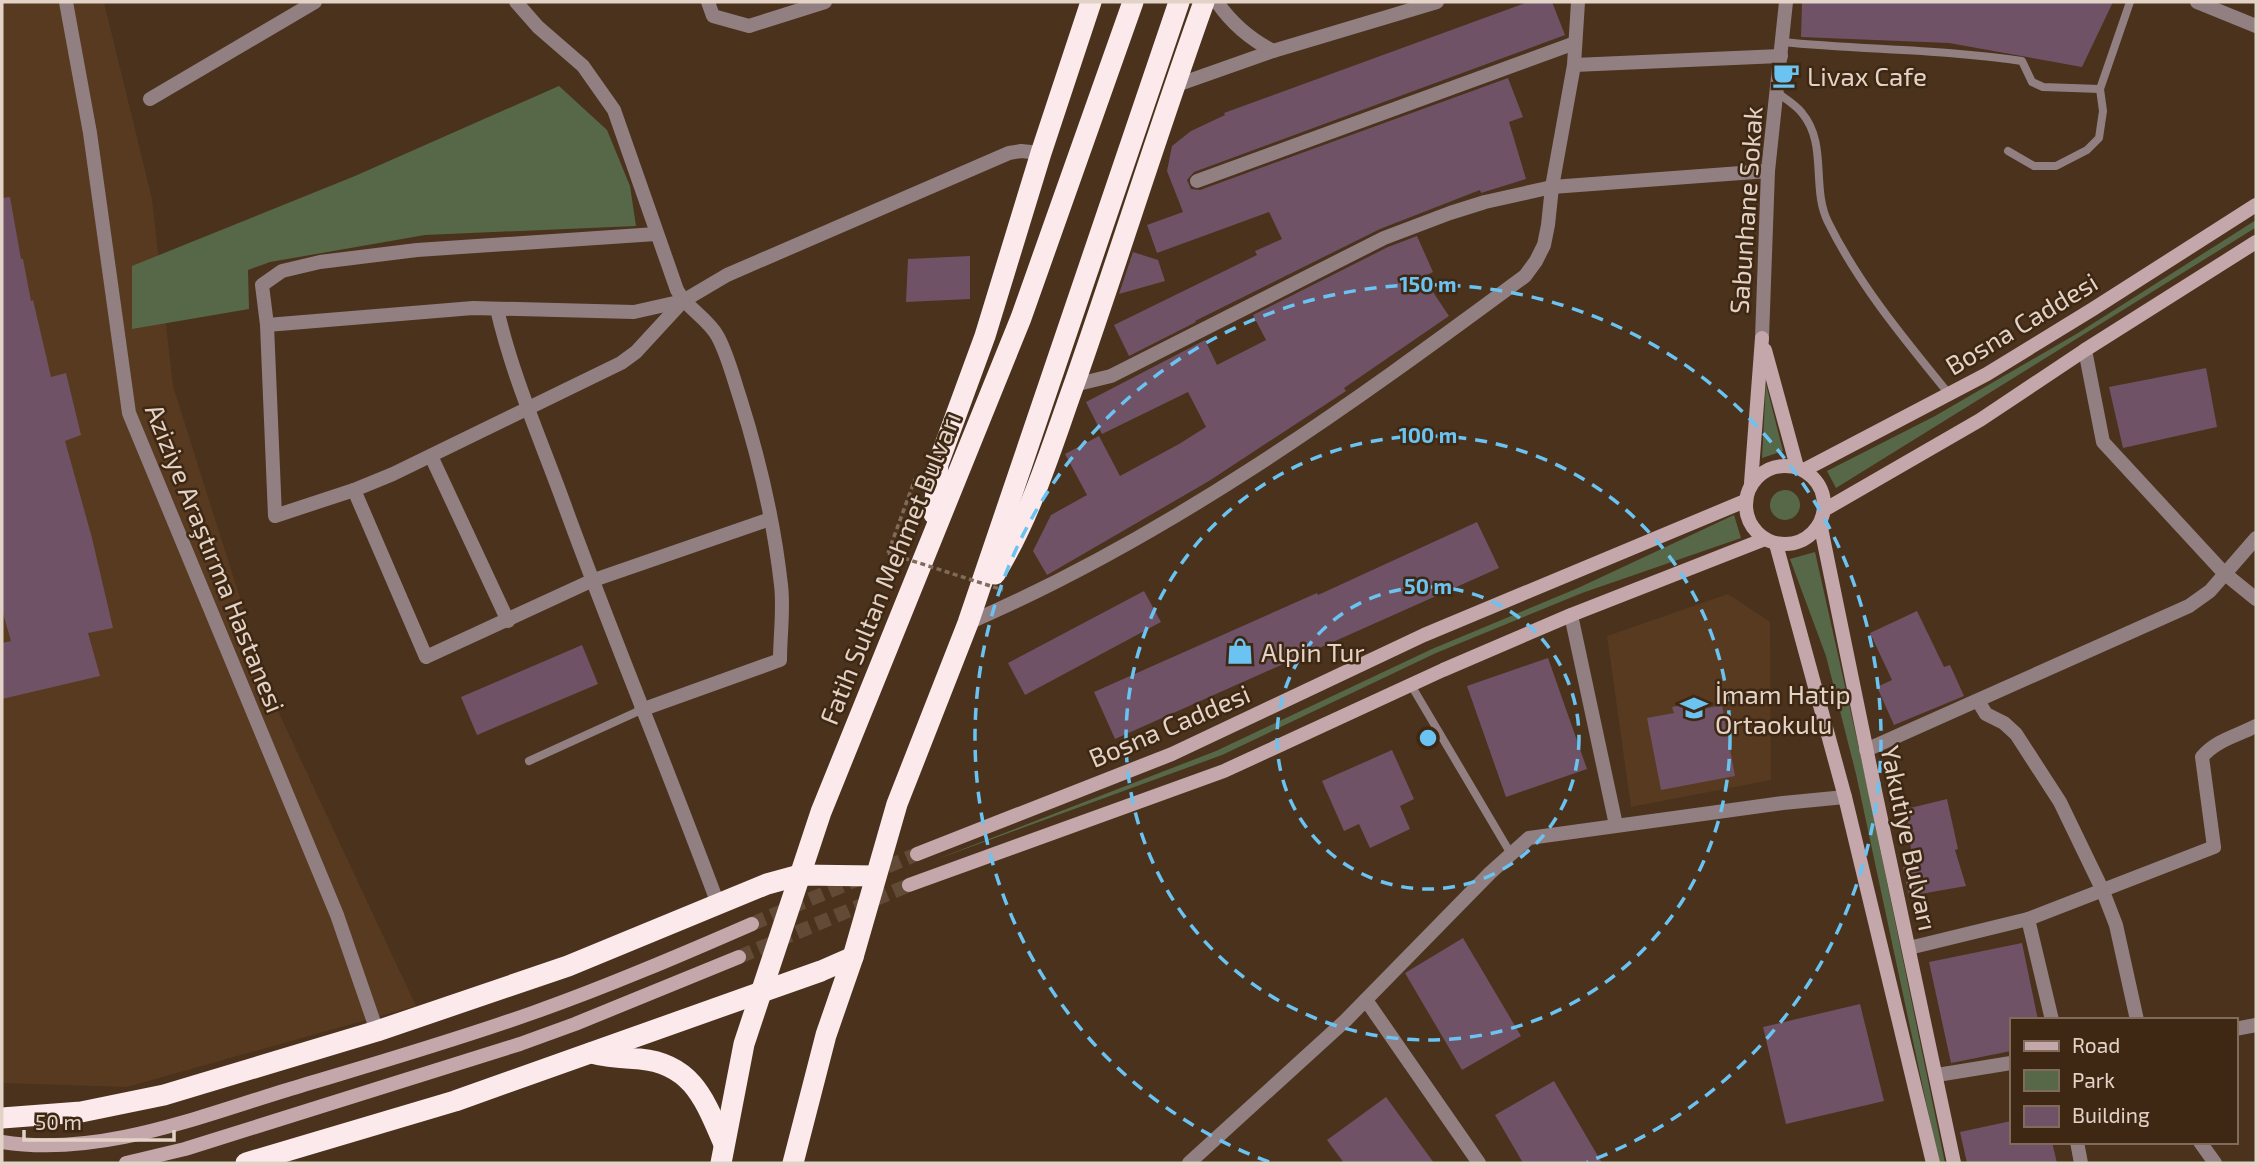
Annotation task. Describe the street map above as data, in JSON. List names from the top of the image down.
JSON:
{
  "streets": {
    "highway": ["Fatih Sultan Mehmet Bulvarı"],
    "main road": ["Bosna Caddesi", "Yakutiye Bulvarı"],
    "street": ["Sabunhane Sokak", "Aziziye Araştırma Hastanesi"]
  },
  "crossings": [
    ["Bosna Caddesi", "Yakutiye Bulvarı"]
  ],
  "places": {
    "cafe": ["Livax Cafe"],
    "shop": ["Alpin Tur"],
    "school or university": ["İmam Hatip Ortaokulu"]
  },
  "legend": ["Road", "Park", "Building"],
  "scale_bar": "50 m",
  "rings": ["150 m", "100 m", "50 m"]
}
